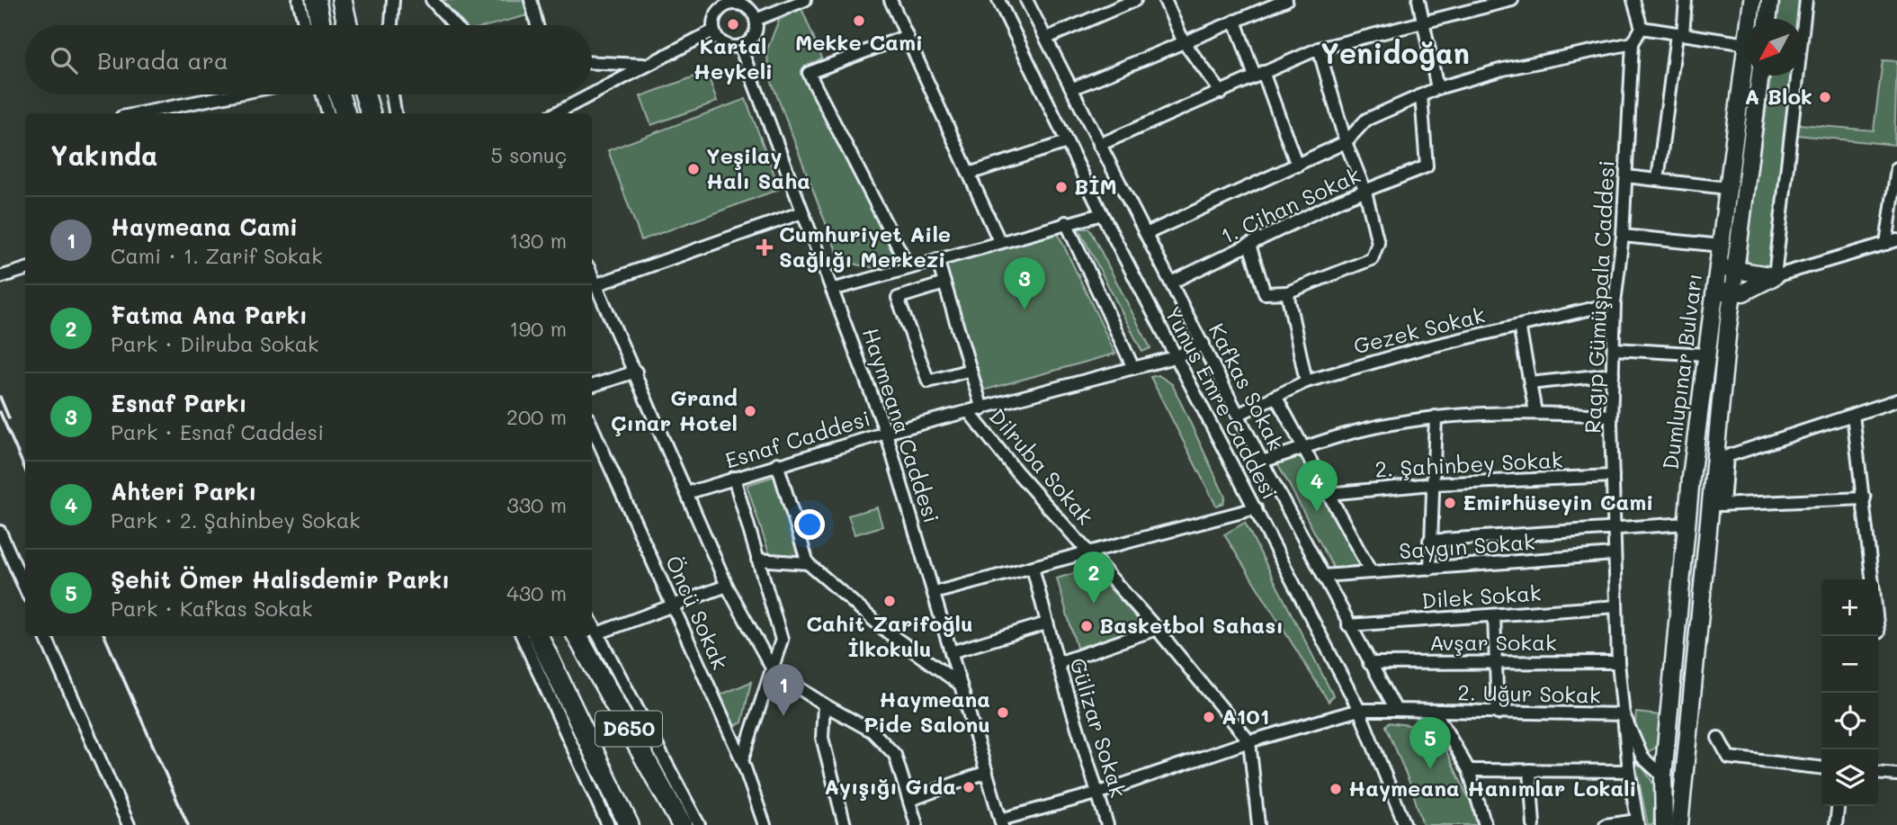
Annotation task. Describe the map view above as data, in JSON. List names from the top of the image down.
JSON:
{
  "streets": {
    "highway": ["D650"],
    "main road": ["Dumlupınar Bulvarı"],
    "street": [
      "1. Cihan Sokak",
      "Ragıp Gümüşpala Caddesi",
      "Gezek Sokak",
      "Kafkas Sokak",
      "Yunus Emre Caddesi",
      "Haymeana Caddesi",
      "Esnaf Caddesi",
      "2. Şahinbey Sokak",
      "Dilruba Sokak",
      "Saygın Sokak",
      "Dilek Sokak",
      "Öncü Sokak",
      "Avşar Sokak",
      "2. Uğur Sokak",
      "Gülizar Sokak"
    ]
  },
  "crossings": [
    ["1. Cihan Sokak", "Kafkas Sokak"],
    ["Ragıp Gümüşpala Caddesi", "Gezek Sokak"],
    ["Ragıp Gümüşpala Caddesi", "2. Şahinbey Sokak"],
    ["Ragıp Gümüşpala Caddesi", "Saygın Sokak"],
    ["Ragıp Gümüşpala Caddesi", "Dilek Sokak"],
    ["Ragıp Gümüşpala Caddesi", "Avşar Sokak"],
    ["Ragıp Gümüşpala Caddesi", "2. Uğur Sokak"],
    ["Gezek Sokak", "Kafkas Sokak"],
    ["Kafkas Sokak", "Esnaf Caddesi"],
    ["Kafkas Sokak", "Saygın Sokak"],
    ["Kafkas Sokak", "Dilek Sokak"],
    ["Kafkas Sokak", "Avşar Sokak"],
    ["Yunus Emre Caddesi", "Esnaf Caddesi"],
    ["Haymeana Caddesi", "Esnaf Caddesi"],
    ["Esnaf Caddesi", "Dilruba Sokak"]
  ],
  "districts": ["Yenidoğan"],
  "places": {
    "other": [
      "Mekke Cami",
      "Kartal Heykeli",
      "A Blok",
      "Yeşilay Halı Saha",
      "BİM",
      "Grand Çınar Hotel",
      "Emirhüseyin Cami",
      "Cahit Zarifoğlu İlkokulu",
      "Basketbol Sahası",
      "Haymeana Pide Salonu",
      "A101",
      "Ayışığı Gıda",
      "Haymeana Hanımlar Lokali"
    ],
    "health": ["Cumhuriyet Aile Sağlığı Merkezi"]
  },
  "north": "bottom left",
  "page": {
    "search": "Burada ara",
    "heading": ["Yakında", "5 sonuç"],
    "list": [
      {
        "mark": "1",
        "name": "Haymeana Cami",
        "note": "Cami · 1. Zarif Sokak",
        "value": "130 m"
      },
      {
        "mark": "2",
        "name": "Fatma Ana Parkı",
        "note": "Park · Dilruba Sokak",
        "value": "190 m"
      },
      {
        "mark": "3",
        "name": "Esnaf Parkı",
        "note": "Park · Esnaf Caddesi",
        "value": "200 m"
      },
      {
        "mark": "4",
        "name": "Ahteri Parkı",
        "note": "Park · 2. Şahinbey Sokak",
        "value": "330 m"
      },
      {
        "mark": "5",
        "name": "Şehit Ömer Halisdemir Parkı",
        "note": "Park · Kafkas Sokak",
        "value": "430 m"
      }
    ],
    "pins": [
      "3",
      "4",
      "2",
      "1",
      "5"
    ],
    "map_buttons": ["+", "−"]
  }
}
